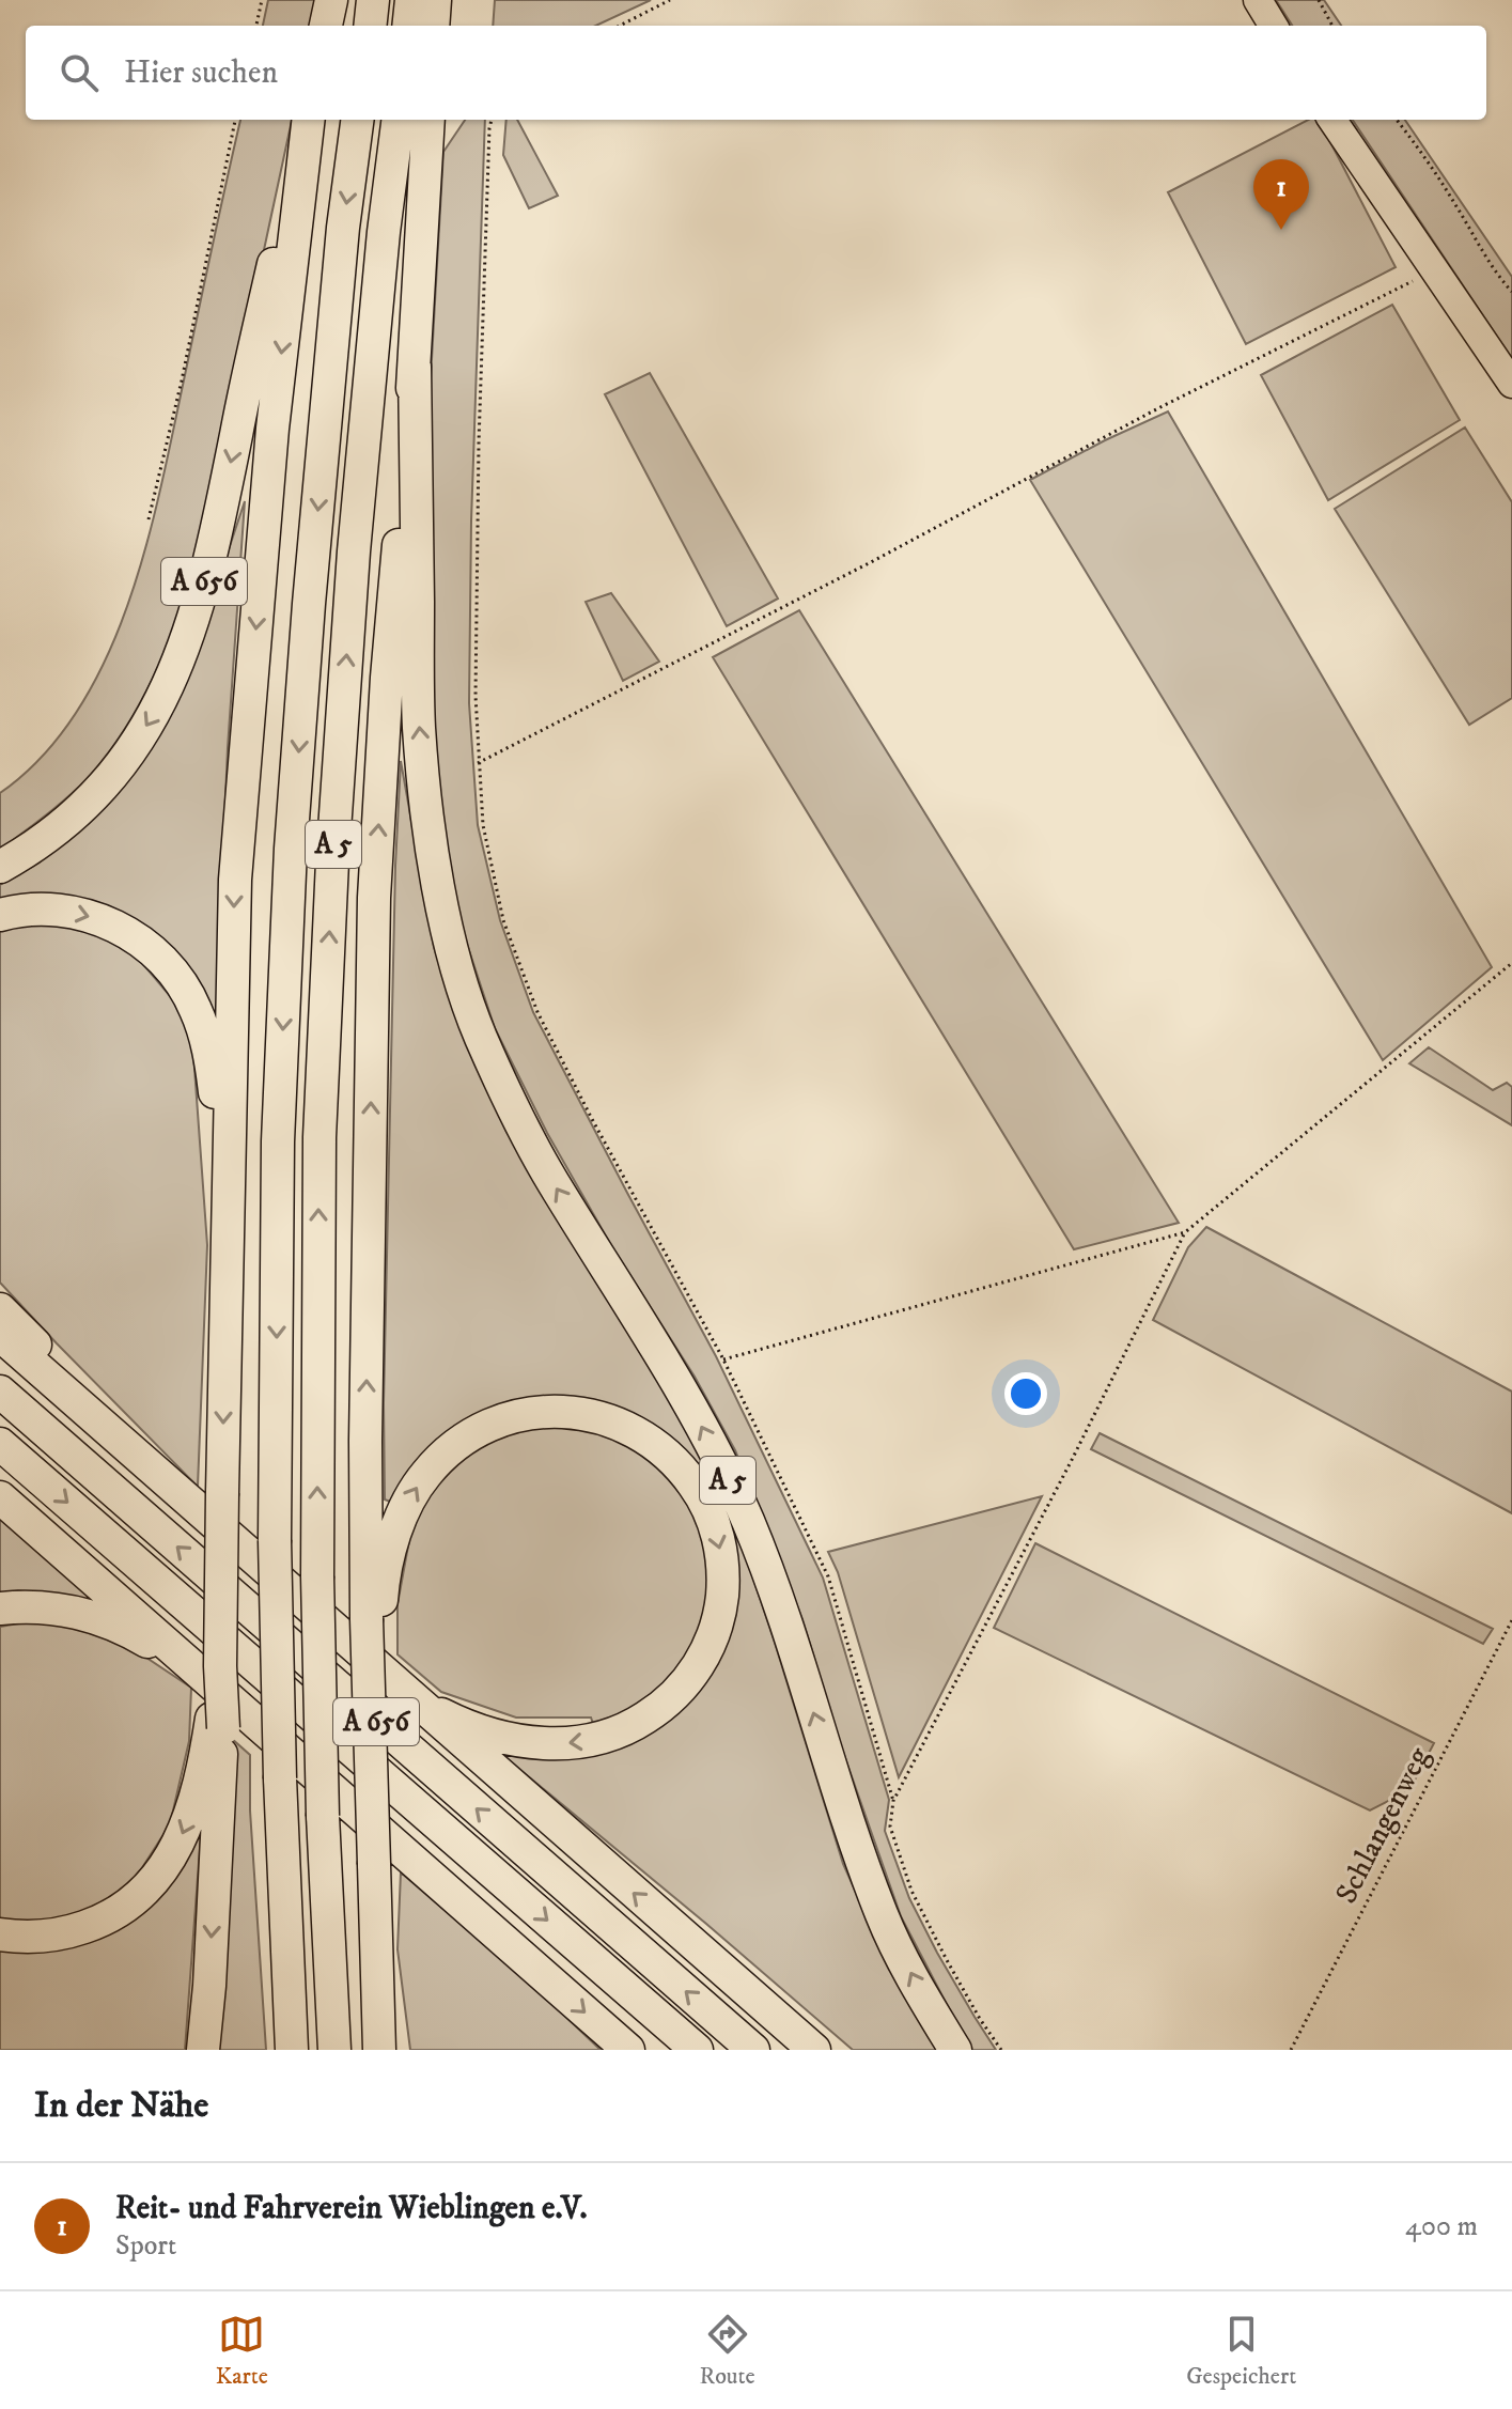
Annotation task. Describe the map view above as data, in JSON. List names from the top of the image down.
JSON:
{
  "streets": {
    "highway": ["A 656", "A 5"],
    "path": ["Schlangenweg"]
  },
  "crossings": [
    ["A 656", "A 5"]
  ],
  "page": {
    "search": "Hier suchen",
    "pins": "1",
    "heading": "In der Nähe",
    "list": [
      {
        "mark": "1",
        "name": "Reit- und Fahrverein Wieblingen e.V.",
        "note": "Sport",
        "value": "400 m"
      }
    ],
    "nav": ["Karte", "Route", "Gespeichert"]
  }
}
